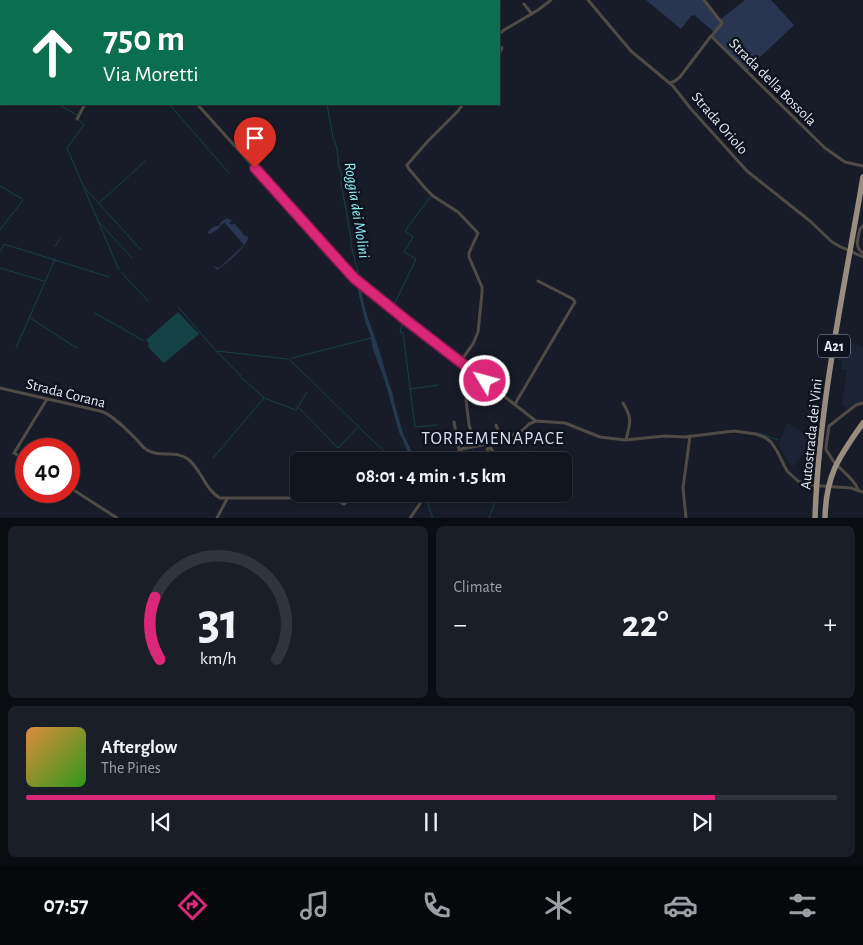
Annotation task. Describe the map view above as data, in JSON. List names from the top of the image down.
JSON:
{
  "streets": {
    "highway": ["A21", "Autostrada dei Vini"],
    "street": ["Strada della Bossola", "Strada Oriolo", "Strada Corana"]
  },
  "districts": ["TORREMENAPACE"],
  "water": ["Roggia dei Molini"],
  "page": {
    "turn": ["750 m", "Via Moretti"],
    "limit": "40",
    "trip": "08:01 · 4 min · 1.5 km",
    "tile": "Climate",
    "heat": ["−", "22°", "+"],
    "song": ["Afterglow", "The Pines"],
    "tabs": "07:57",
    "gauge": ["31", "km/h"]
  }
}
